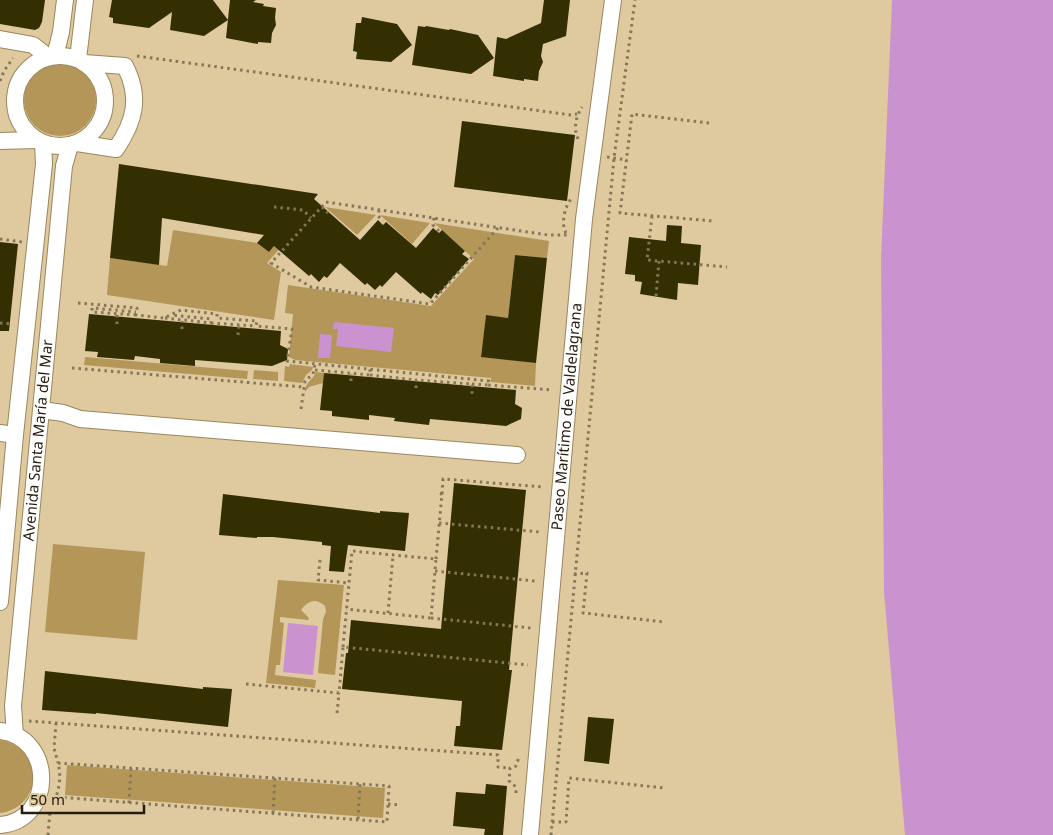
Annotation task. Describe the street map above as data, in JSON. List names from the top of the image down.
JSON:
{
  "streets": {
    "street": ["Paseo Marítimo de Valdelagrana", "Avenida Santa María del Mar"]
  },
  "scale_bar": "50 m"
}
